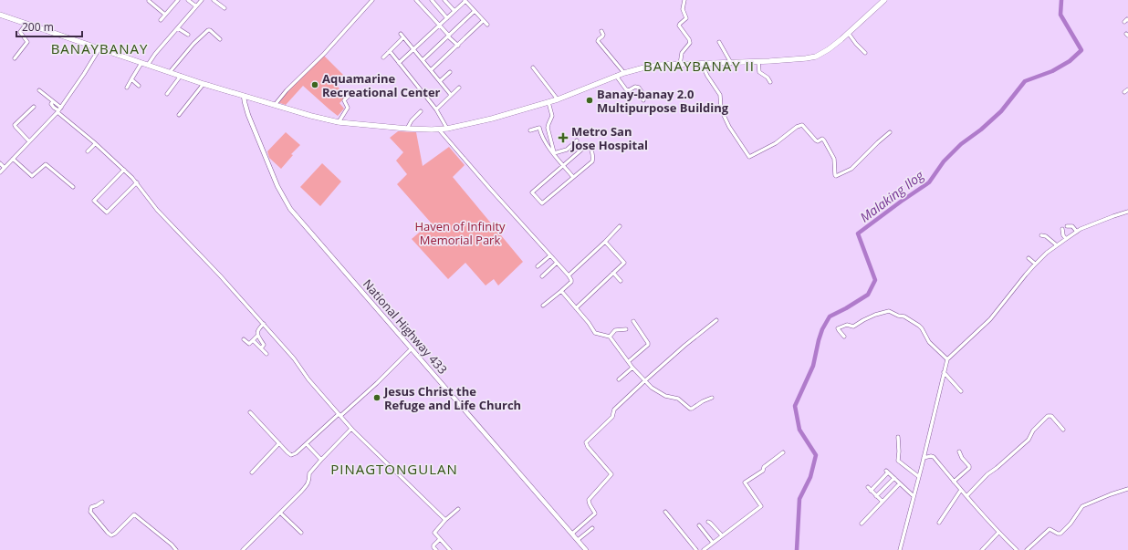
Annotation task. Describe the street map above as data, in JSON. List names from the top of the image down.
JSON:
{
  "streets": {
    "main road": ["National Highway 433"]
  },
  "districts": ["BANAYBANAY", "BANAYBANAY II", "PINAGTONGULAN"],
  "water": ["Malaking Ilog"],
  "parks": ["Haven of Infinity Memorial Park"],
  "places": {
    "other": ["Aquamarine Recreational Center", "Banay-banay 2.0 Multipurpose Building", "Jesus Christ the Refuge and Life Church"],
    "health": ["Metro San Jose Hospital"]
  },
  "scale_bar": "200 m"
}
